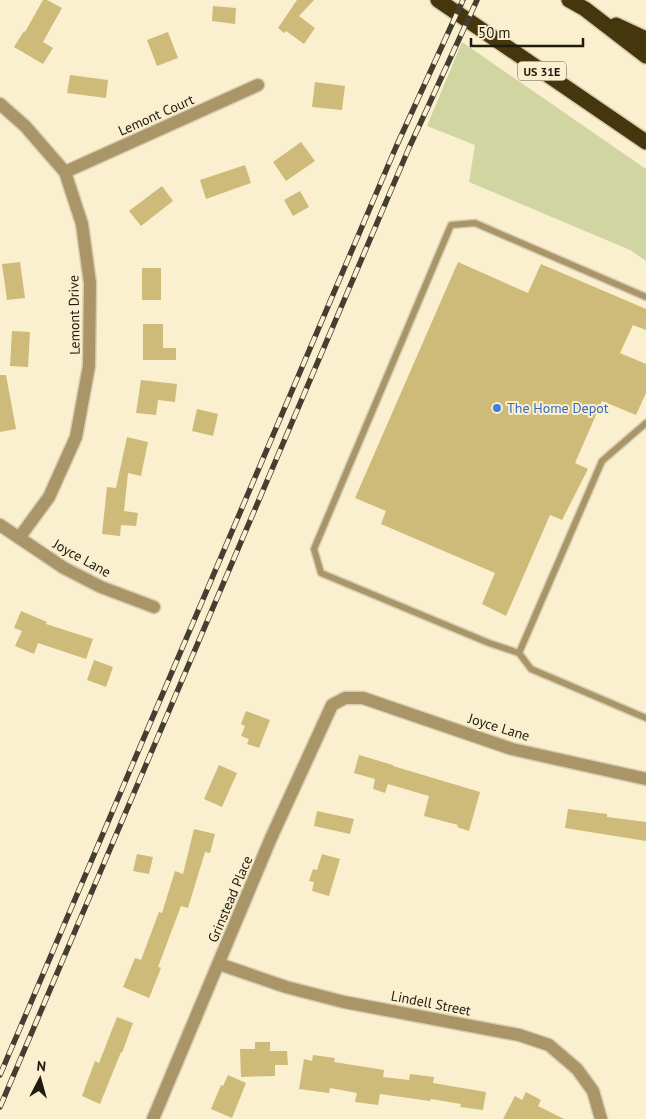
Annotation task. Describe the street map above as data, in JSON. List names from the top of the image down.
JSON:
{
  "streets": {
    "highway": ["US 31E"],
    "street": [
      "Lemont Court",
      "Lemont Drive",
      "Joyce Lane",
      "Grinstead Place",
      "Lindell Street"
    ]
  },
  "crossings": [
    ["Lemont Court", "Lemont Drive"],
    ["Lemont Drive", "Joyce Lane"],
    ["Joyce Lane", "Grinstead Place"],
    ["Grinstead Place", "Lindell Street"]
  ],
  "places": ["The Home Depot"],
  "scale_bar": "50 m",
  "north": "top"
}
